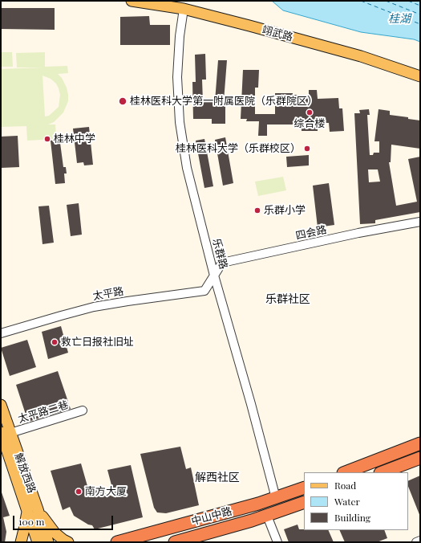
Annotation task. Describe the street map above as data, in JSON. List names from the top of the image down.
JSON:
{
  "streets": {
    "highway": ["中山中路"],
    "main road": ["翊武路", "解放西路"],
    "street": [
      "四会路",
      "乐群路",
      "太平路",
      "太平路二巷"
    ]
  },
  "crossings": [
    ["翊武路", "乐群路"],
    ["四会路", "乐群路"],
    ["四会路", "太平路"],
    ["乐群路", "太平路"],
    ["乐群路", "中山中路"],
    ["太平路二巷", "解放西路"]
  ],
  "districts": ["乐群社区", "解西社区"],
  "water": ["桂湖"],
  "places": [
    "桂林医科大学第一附属医院（乐群院区）",
    "综合楼",
    "桂林中学",
    "桂林医科大学（乐群校区）",
    "乐群小学",
    "救亡日报社旧址",
    "南方大厦"
  ],
  "legend": ["Road", "Water", "Building"],
  "scale_bar": "100 m"
}
